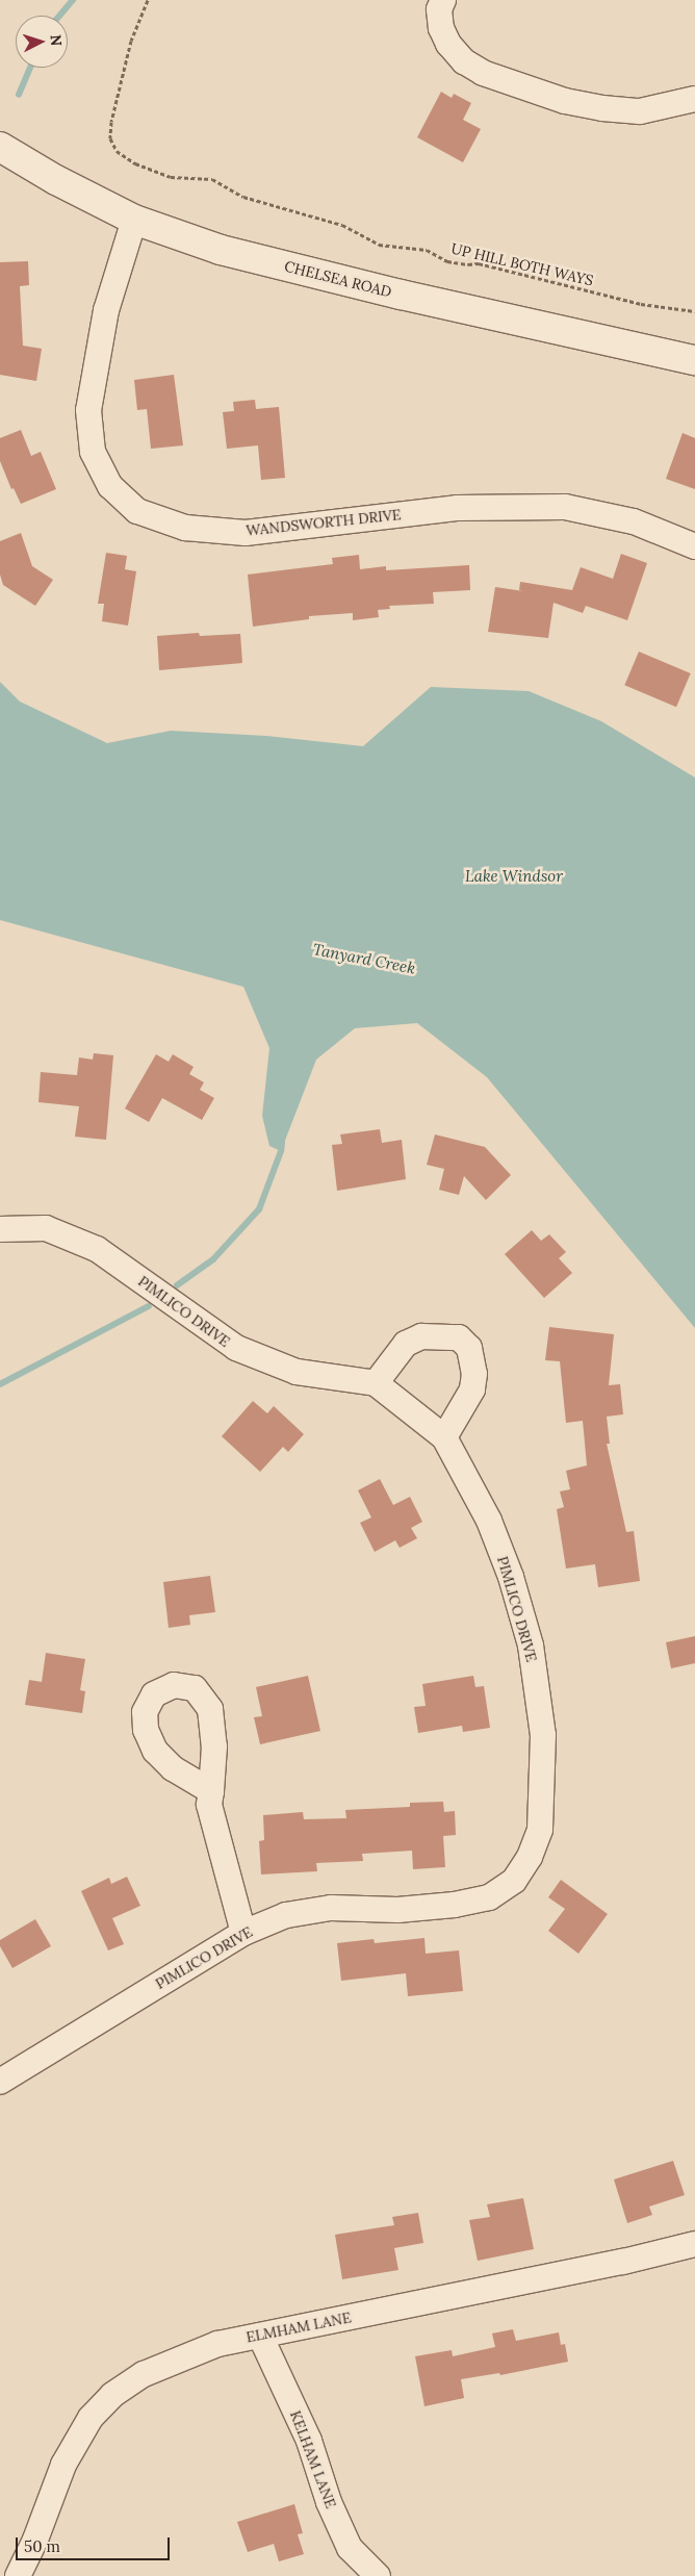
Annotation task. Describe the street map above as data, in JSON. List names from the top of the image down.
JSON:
{
  "streets": {
    "street": [
      "CHELSEA ROAD",
      "WANDSWORTH DRIVE",
      "PIMLICO DRIVE",
      "ELMHAM LANE",
      "KELHAM LANE"
    ],
    "path": ["UP HILL BOTH WAYS"]
  },
  "crossings": [
    ["CHELSEA ROAD", "WANDSWORTH DRIVE"],
    ["ELMHAM LANE", "KELHAM LANE"]
  ],
  "water": ["Lake Windsor", "Tanyard Creek"],
  "scale_bar": "50 m",
  "north": "right"
}
